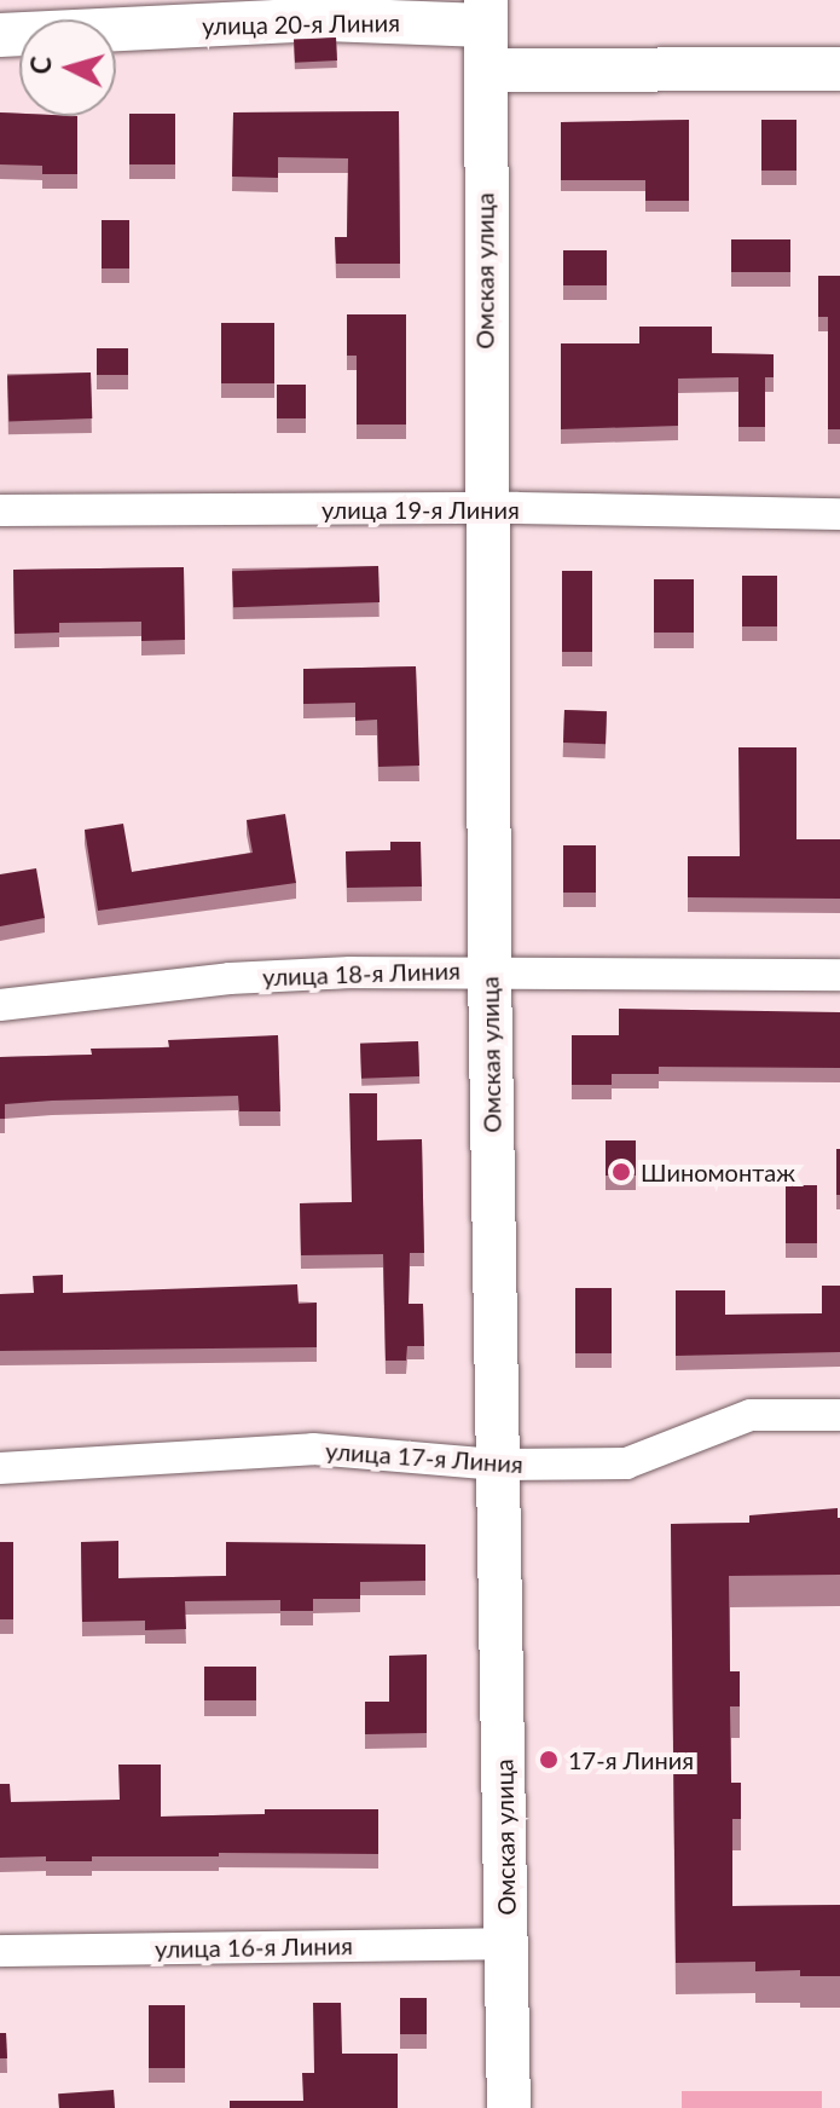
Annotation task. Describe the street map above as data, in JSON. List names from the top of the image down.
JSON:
{
  "streets": {
    "main road": ["улица 20-я Линия", "Омская улица"],
    "street": [
      "улица 19-я Линия",
      "улица 18-я Линия",
      "улица 17-я Линия",
      "улица 16-я Линия"
    ]
  },
  "crossings": [
    ["улица 20-я Линия", "Омская улица"],
    ["Омская улица", "улица 19-я Линия"],
    ["Омская улица", "улица 18-я Линия"],
    ["Омская улица", "улица 17-я Линия"],
    ["Омская улица", "улица 16-я Линия"]
  ],
  "places": ["Шиномонтаж", "17-я Линия"],
  "north": "left"
}
